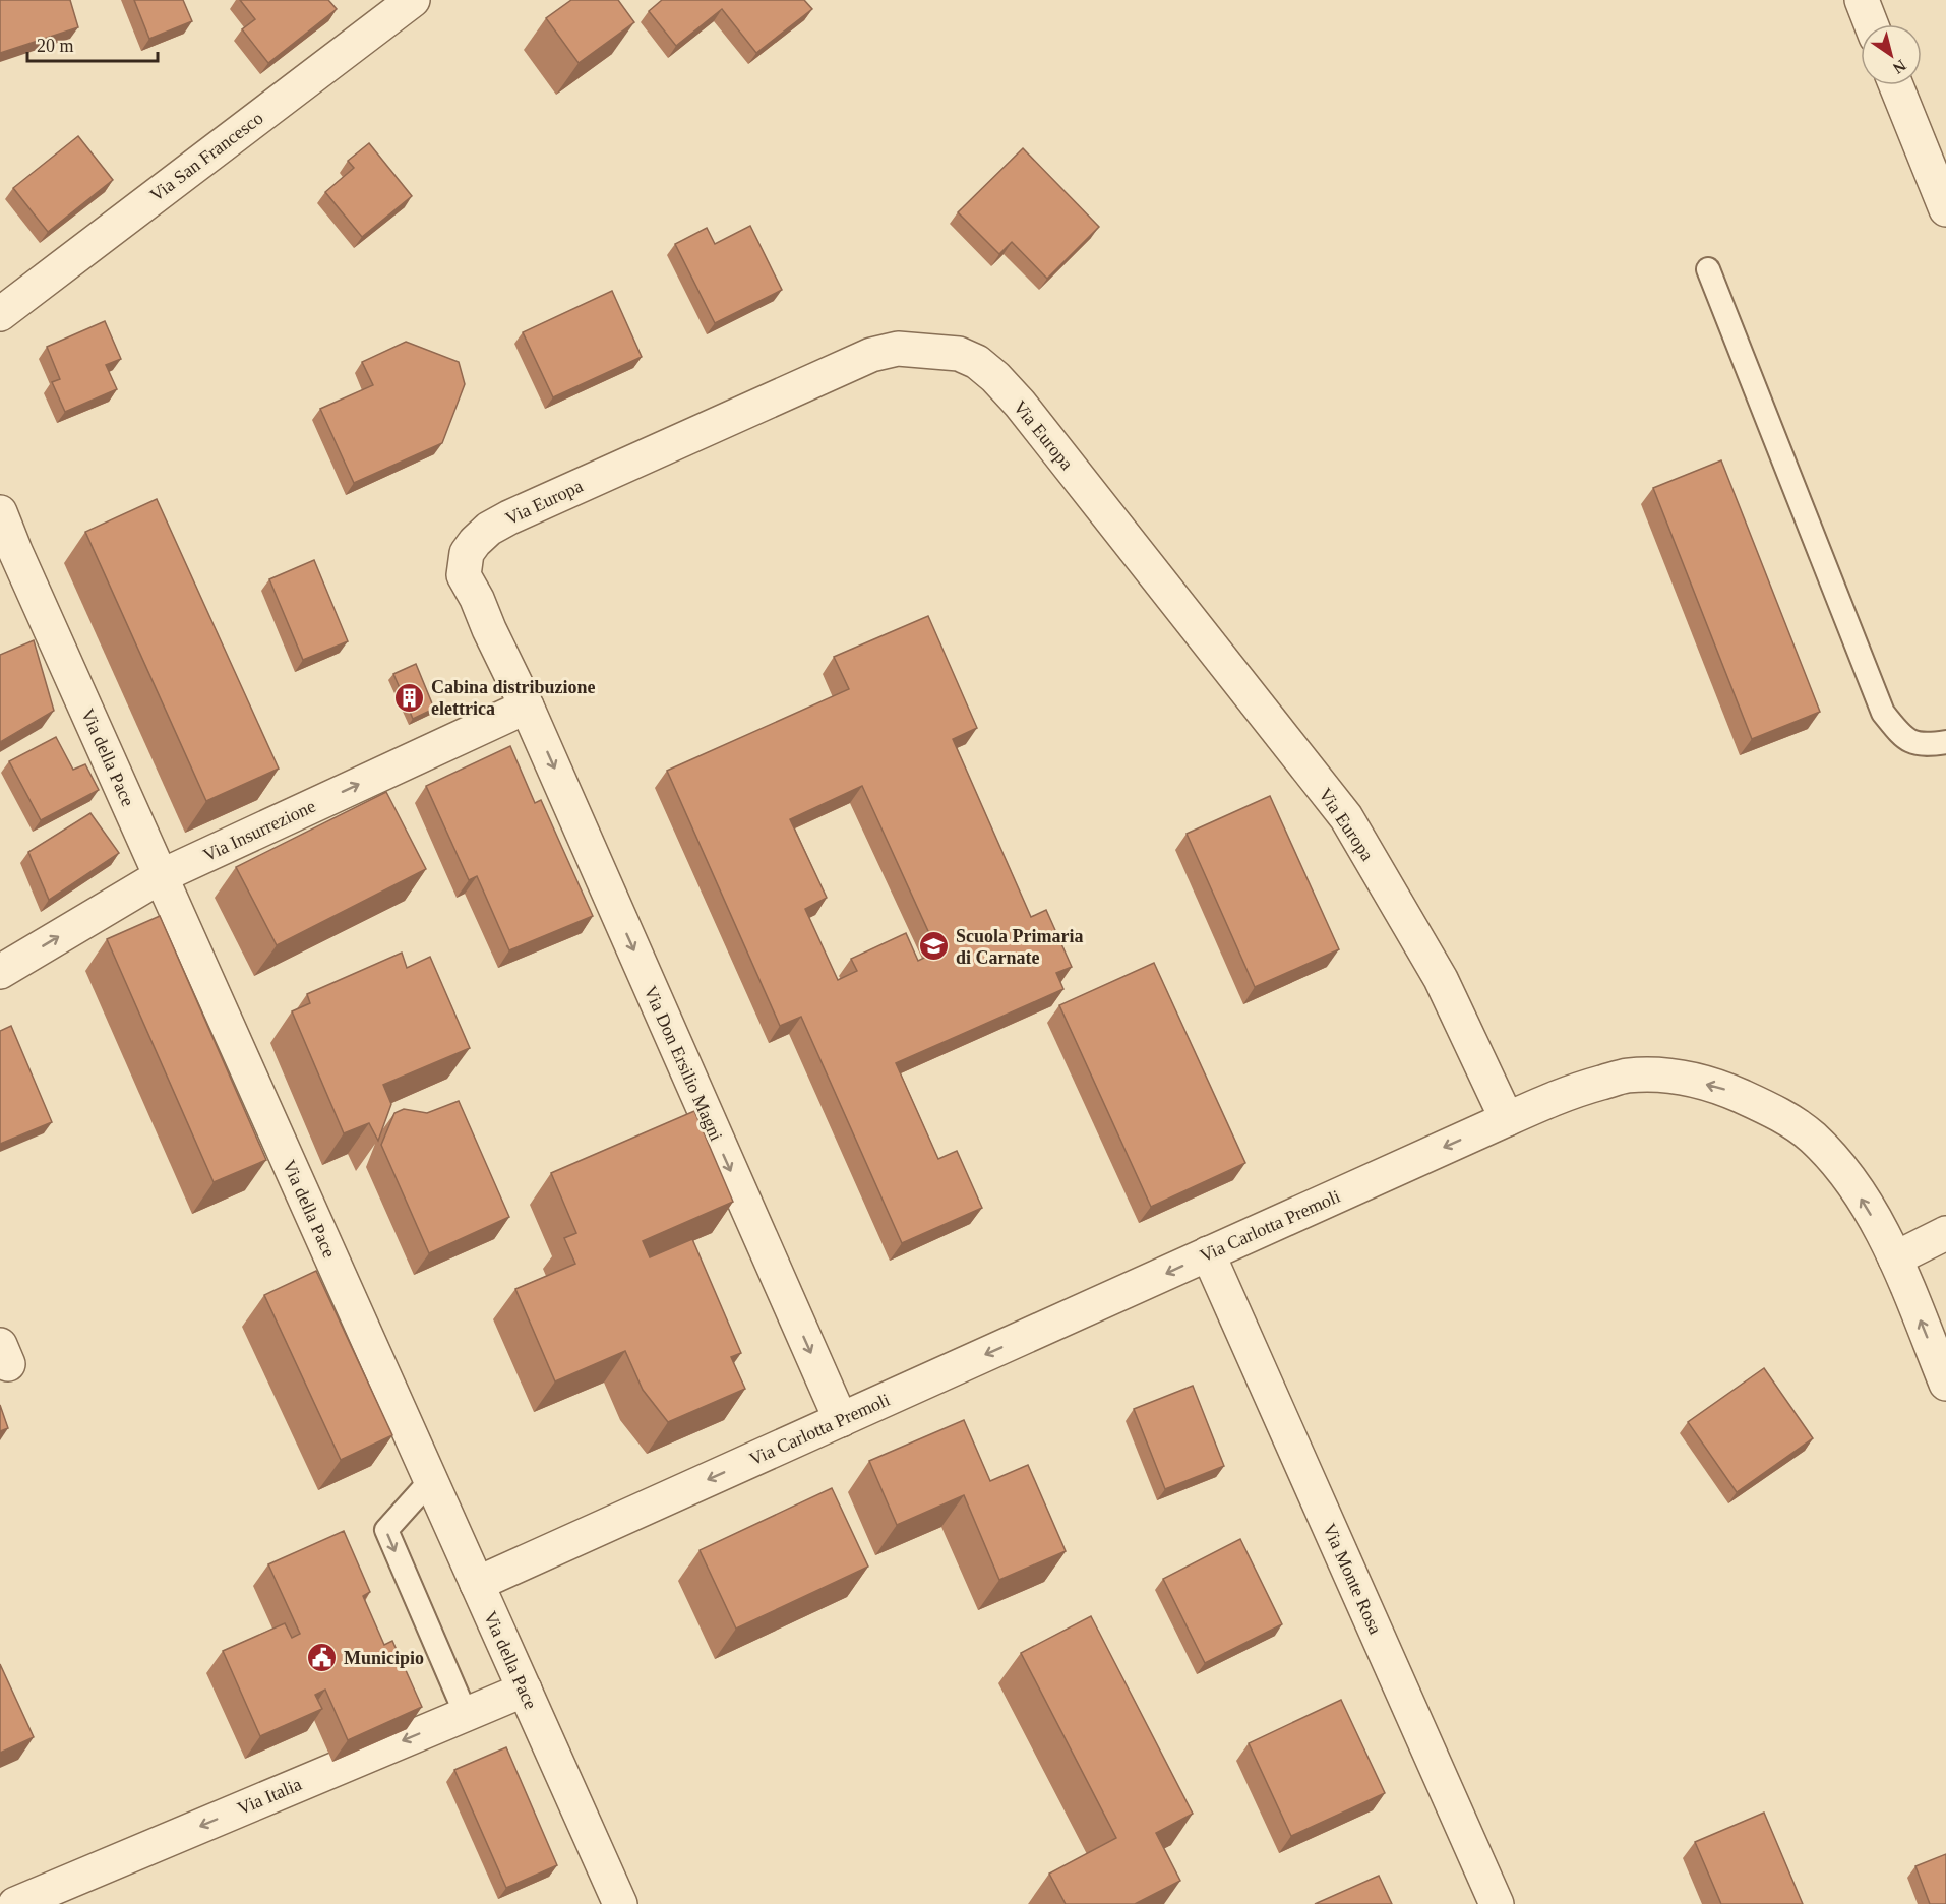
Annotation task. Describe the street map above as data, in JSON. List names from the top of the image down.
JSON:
{
  "streets": {
    "street": [
      "Via San Francesco",
      "Via Europa",
      "Via della Pace",
      "Via Insurrezione",
      "Via Don Ersilio Magni",
      "Via Carlotta Premoli",
      "Via Monte Rosa",
      "Via Italia"
    ]
  },
  "crossings": [
    ["Via Europa", "Via Insurrezione"],
    ["Via Europa", "Via Don Ersilio Magni"],
    ["Via Europa", "Via Carlotta Premoli"],
    ["Via della Pace", "Via Insurrezione"],
    ["Via della Pace", "Via Carlotta Premoli"],
    ["Via della Pace", "Via Italia"],
    ["Via Insurrezione", "Via Don Ersilio Magni"],
    ["Via Don Ersilio Magni", "Via Carlotta Premoli"],
    ["Via Carlotta Premoli", "Via Monte Rosa"]
  ],
  "one_way": [
    "Via Insurrezione",
    "Via Don Ersilio Magni",
    "Via Carlotta Premoli",
    "Via Italia"
  ],
  "places": {
    "building": ["Cabina distribuzione elettrica"],
    "school or university": ["Scuola Primaria di Carnate"],
    "public building": ["Municipio"]
  },
  "scale_bar": "20 m",
  "north": "bottom right"
}
